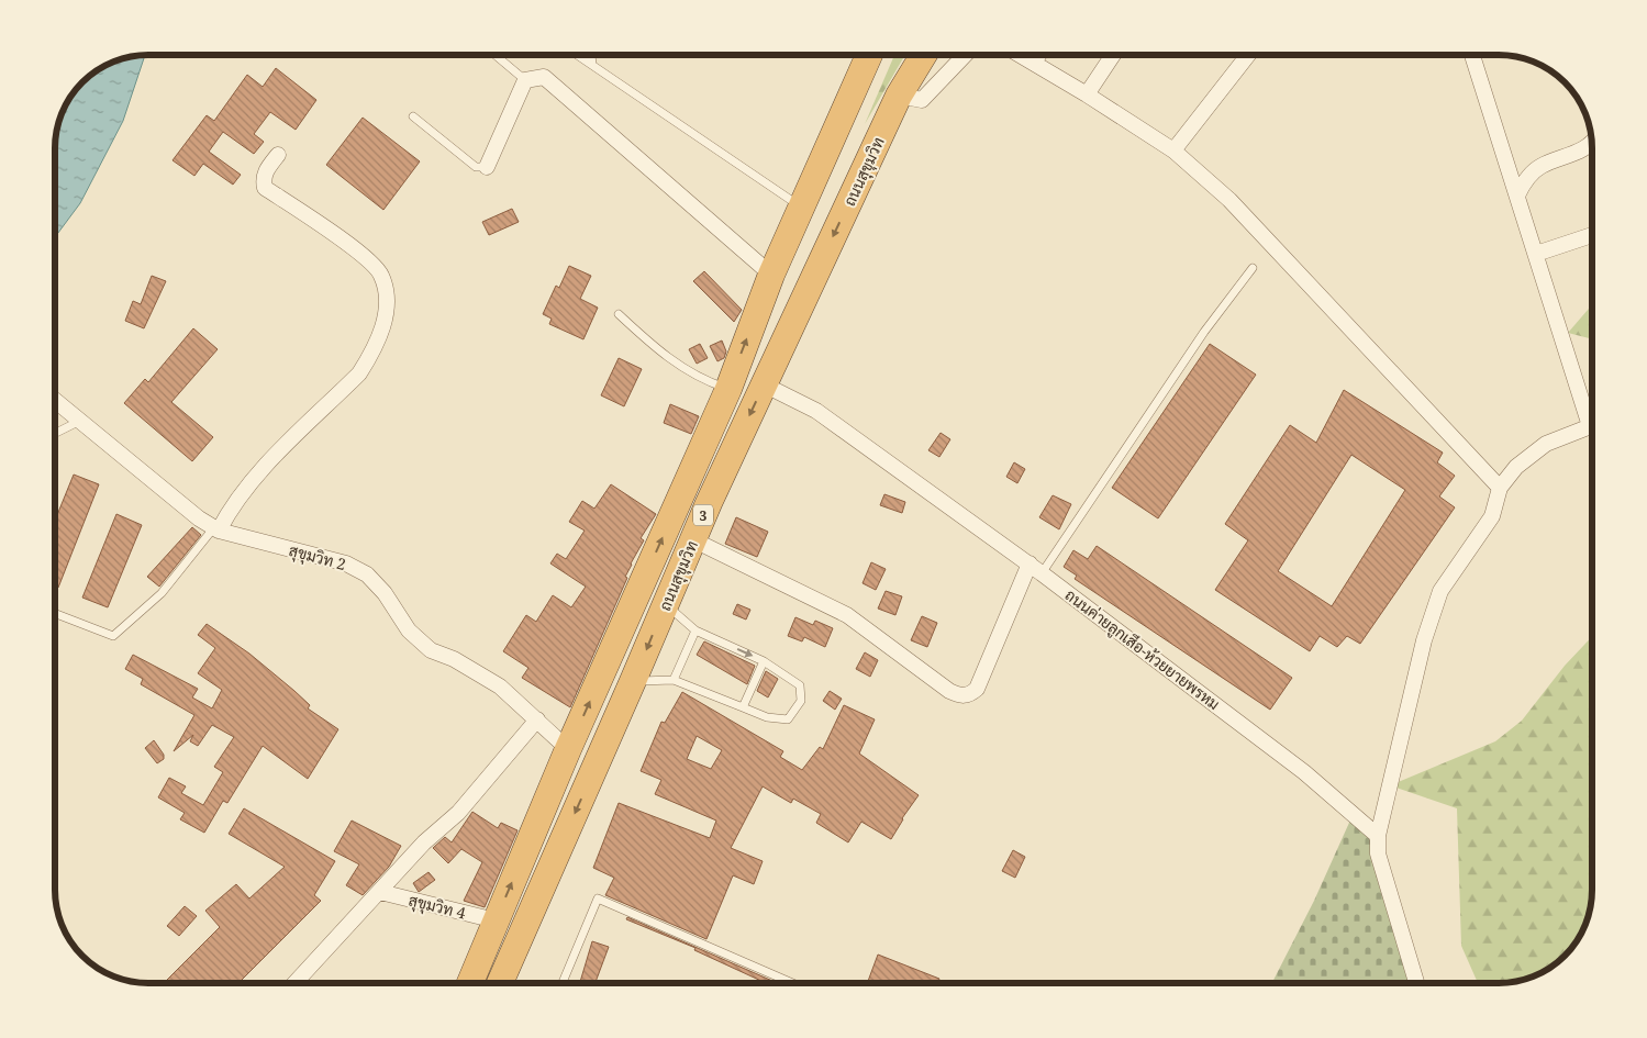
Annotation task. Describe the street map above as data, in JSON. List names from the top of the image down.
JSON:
{
  "streets": {
    "highway": ["ถนนสุขุมวิท", "3"],
    "street": ["สุขุมวิท 2", "ถนนค่ายลูกเสึอ-ห้วยยายพรหม", "สุขุมวิท 4"]
  },
  "crossings": [
    ["ถนนสุขุมวิท", "สุขุมวิท 2"],
    ["ถนนสุขุมวิท", "ถนนค่ายลูกเสึอ-ห้วยยายพรหม"],
    ["ถนนสุขุมวิท", "สุขุมวิท 4"]
  ]
}
